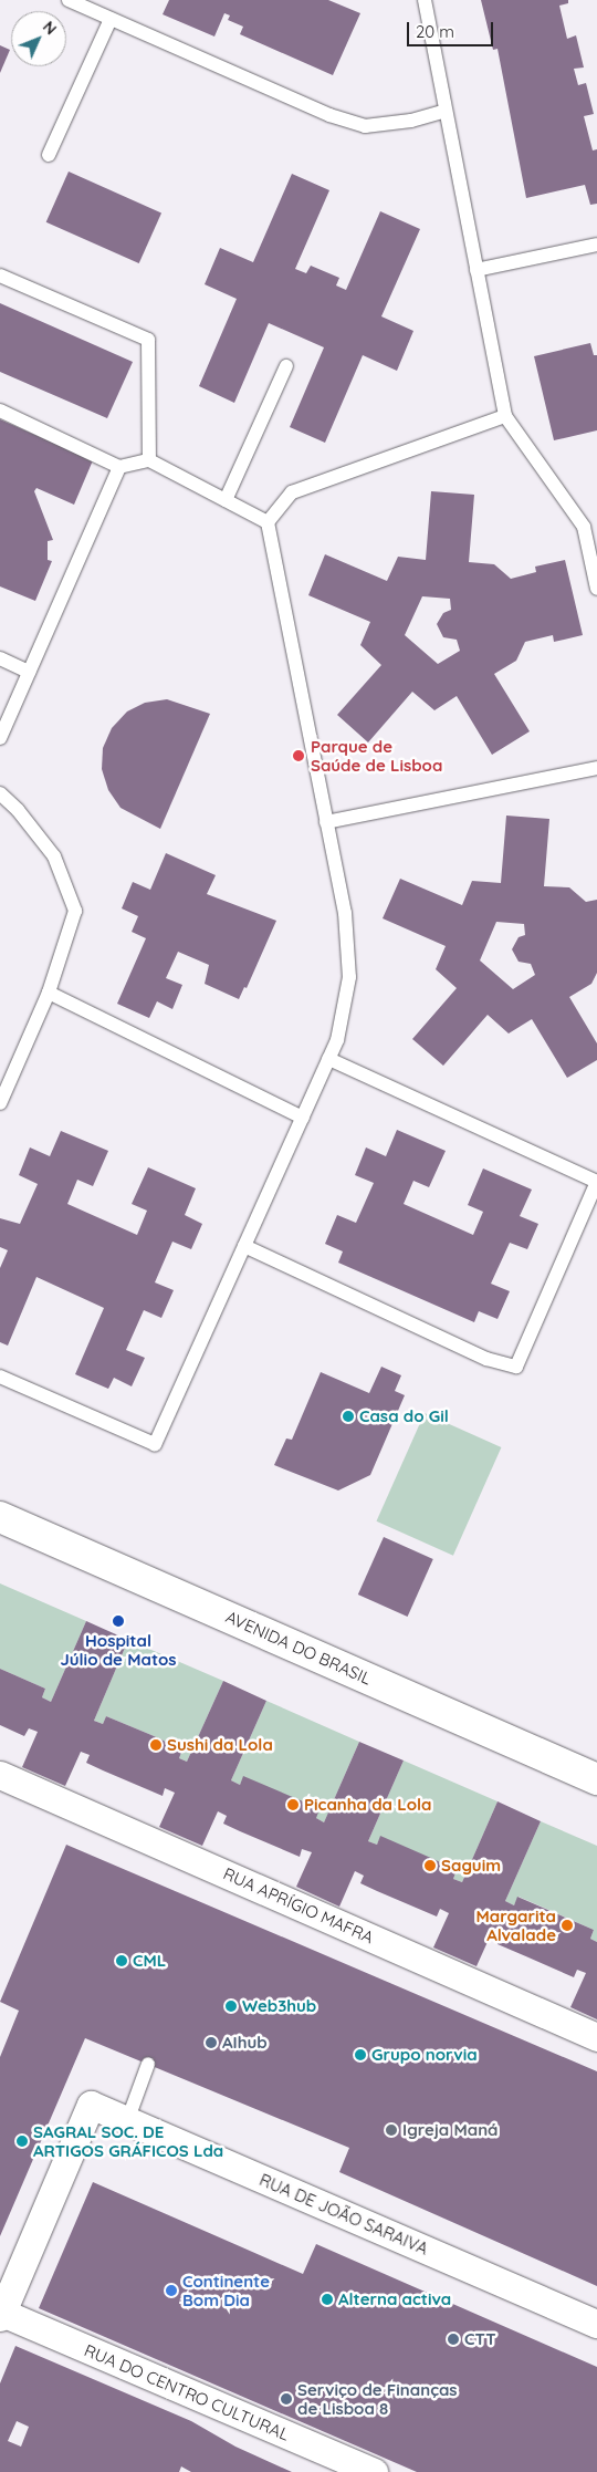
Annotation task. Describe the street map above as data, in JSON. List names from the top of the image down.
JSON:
{
  "streets": {
    "main road": ["AVENIDA DO BRASIL"],
    "street": ["RUA APRÍGIO MAFRA", "RUA DE JOÃO SARAIVA", "RUA DO CENTRO CULTURAL"]
  },
  "crossings": [
    ["RUA DE JOÃO SARAIVA", "RUA DO CENTRO CULTURAL"]
  ],
  "places": [
    "Parque de Saúde de Lisboa",
    "Casa do Gil",
    "Hospital Júlio de Matos",
    "Sushi da Lola",
    "Picanha da Lola",
    "Saguim",
    "Margarita Alvalade",
    "CML",
    "Web3hub",
    "AIhub",
    "Grupo norvia",
    "Igreja Maná",
    "SAGRAL SOC. DE ARTIGOS GRÁFICOS Lda",
    "Continente Bom Dia",
    "Alterna activa",
    "CTT",
    "Serviço de Finanças de Lisboa 8"
  ],
  "scale_bar": "20 m",
  "north": "top right"
}
